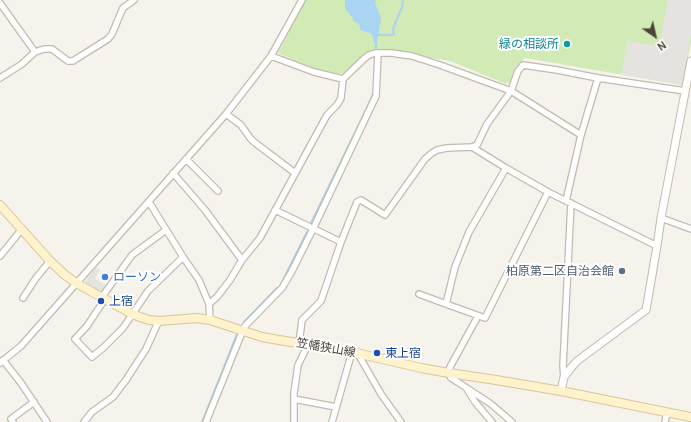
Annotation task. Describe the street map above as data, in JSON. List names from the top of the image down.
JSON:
{
  "streets": {
    "main road": ["笠幡狭山線"]
  },
  "places": [
    "緑の相談所",
    "柏原第二区自治会館",
    "ローソン",
    "上宿",
    "東上宿"
  ],
  "north": "bottom right"
}
